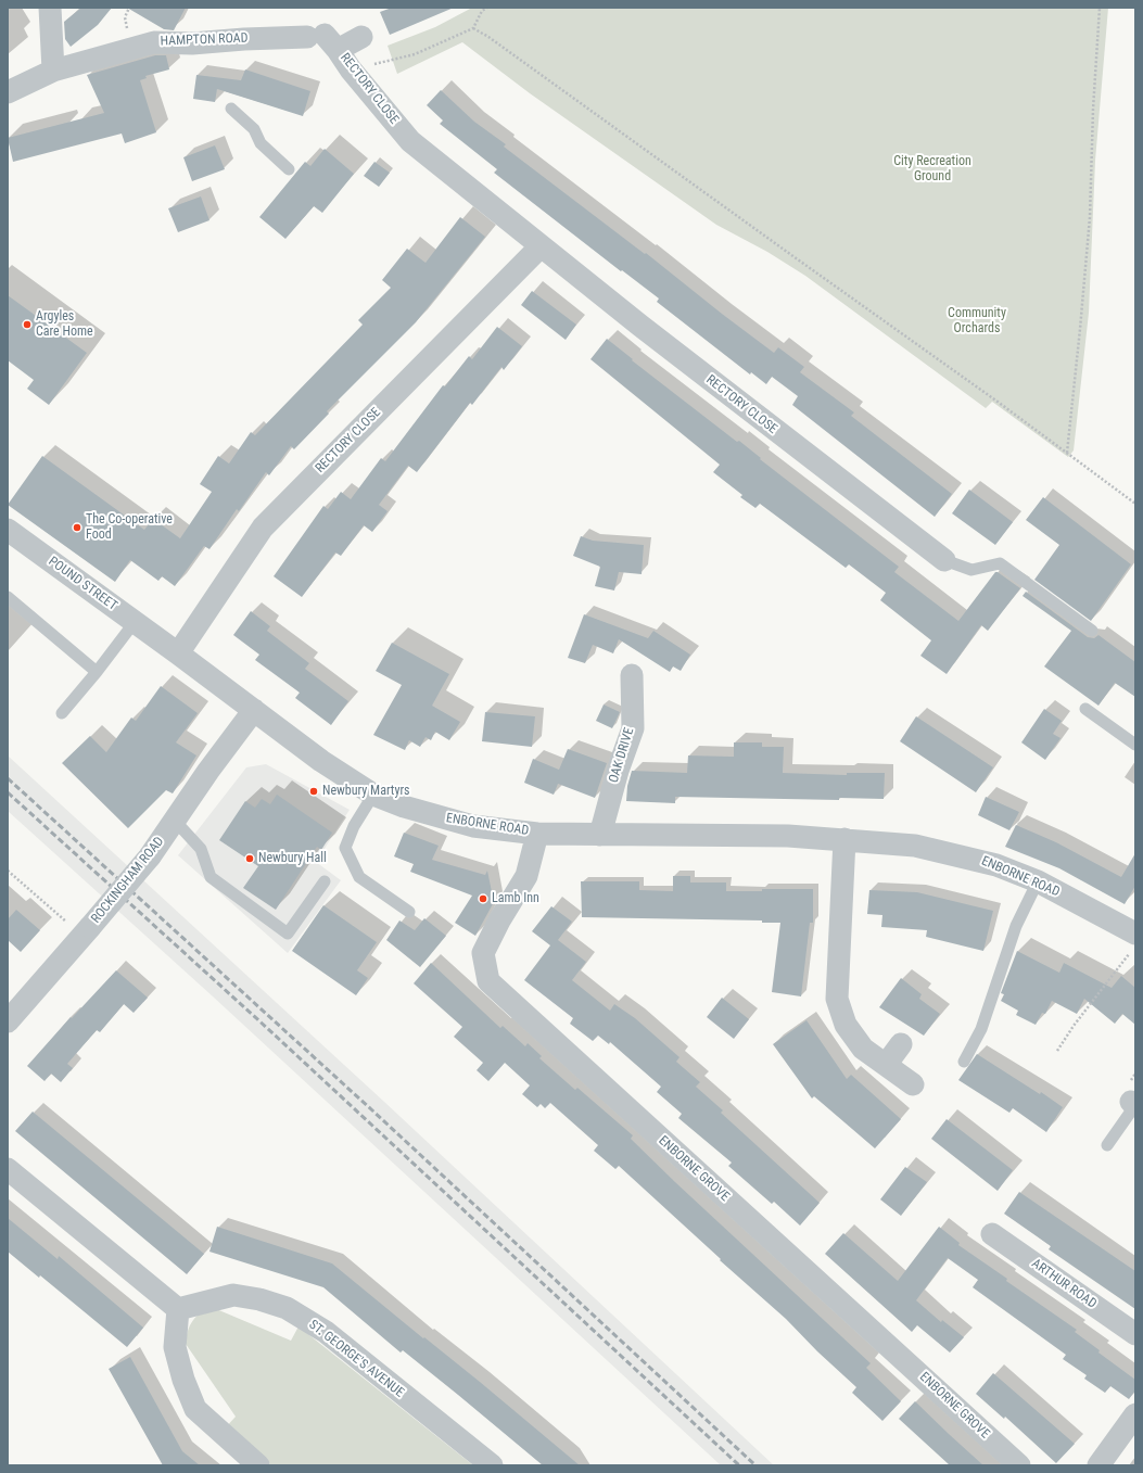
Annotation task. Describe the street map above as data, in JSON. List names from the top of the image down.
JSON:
{
  "streets": {
    "street": [
      "HAMPTON ROAD",
      "RECTORY CLOSE",
      "POUND STREET",
      "OAK DRIVE",
      "ENBORNE ROAD",
      "ROCKINGHAM ROAD",
      "ENBORNE GROVE",
      "ARTHUR ROAD",
      "ST. GEORGE'S AVENUE"
    ]
  },
  "crossings": [
    ["HAMPTON ROAD", "RECTORY CLOSE"],
    ["RECTORY CLOSE", "ENBORNE ROAD"],
    ["POUND STREET", "ENBORNE ROAD"],
    ["OAK DRIVE", "ENBORNE ROAD"],
    ["ENBORNE ROAD", "ROCKINGHAM ROAD"],
    ["ENBORNE ROAD", "ENBORNE GROVE"]
  ],
  "parks": ["City Recreation Ground", "Community Orchards"],
  "places": [
    "Argyles Care Home",
    "The Co-operative Food",
    "Newbury Martyrs",
    "Newbury Hall",
    "Lamb Inn"
  ]
}
